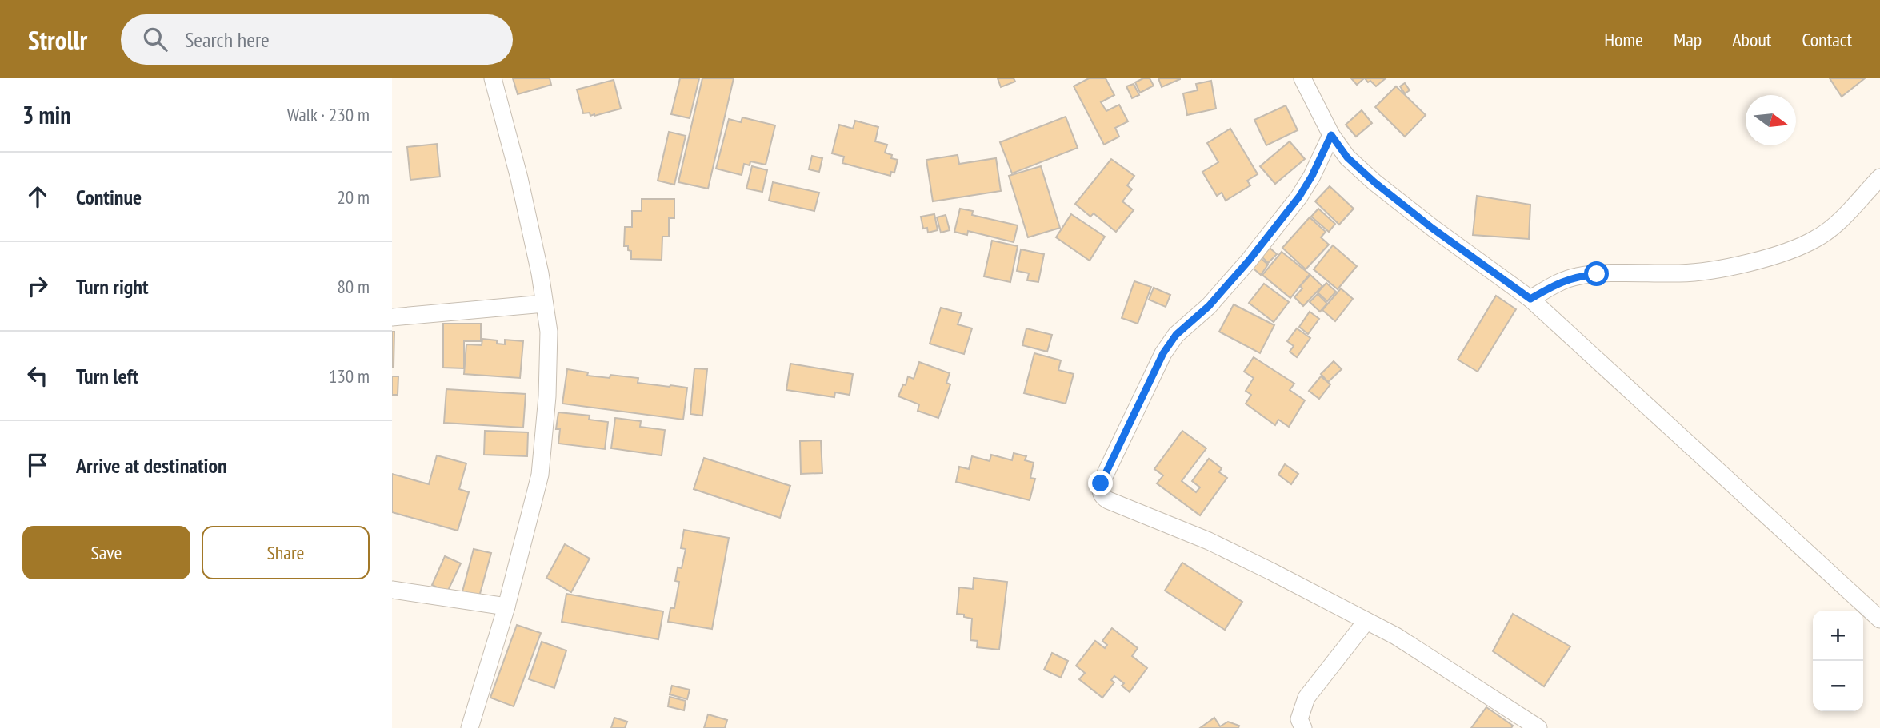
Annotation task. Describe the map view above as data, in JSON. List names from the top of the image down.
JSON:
{
  "north": "right",
  "page": {
    "header": "Strollr",
    "search": "Search here",
    "nav": [
      "Home",
      "Map",
      "About",
      "Contact"
    ],
    "heading": ["3 min", "Walk · 230 m"],
    "list": [
      ["Continue", "20 m"],
      ["Turn right", "80 m"],
      ["Turn left", "130 m"],
      "Arrive at destination"
    ],
    "buttons": ["Save", "Share"],
    "map_buttons": ["+", "−"]
  }
}
